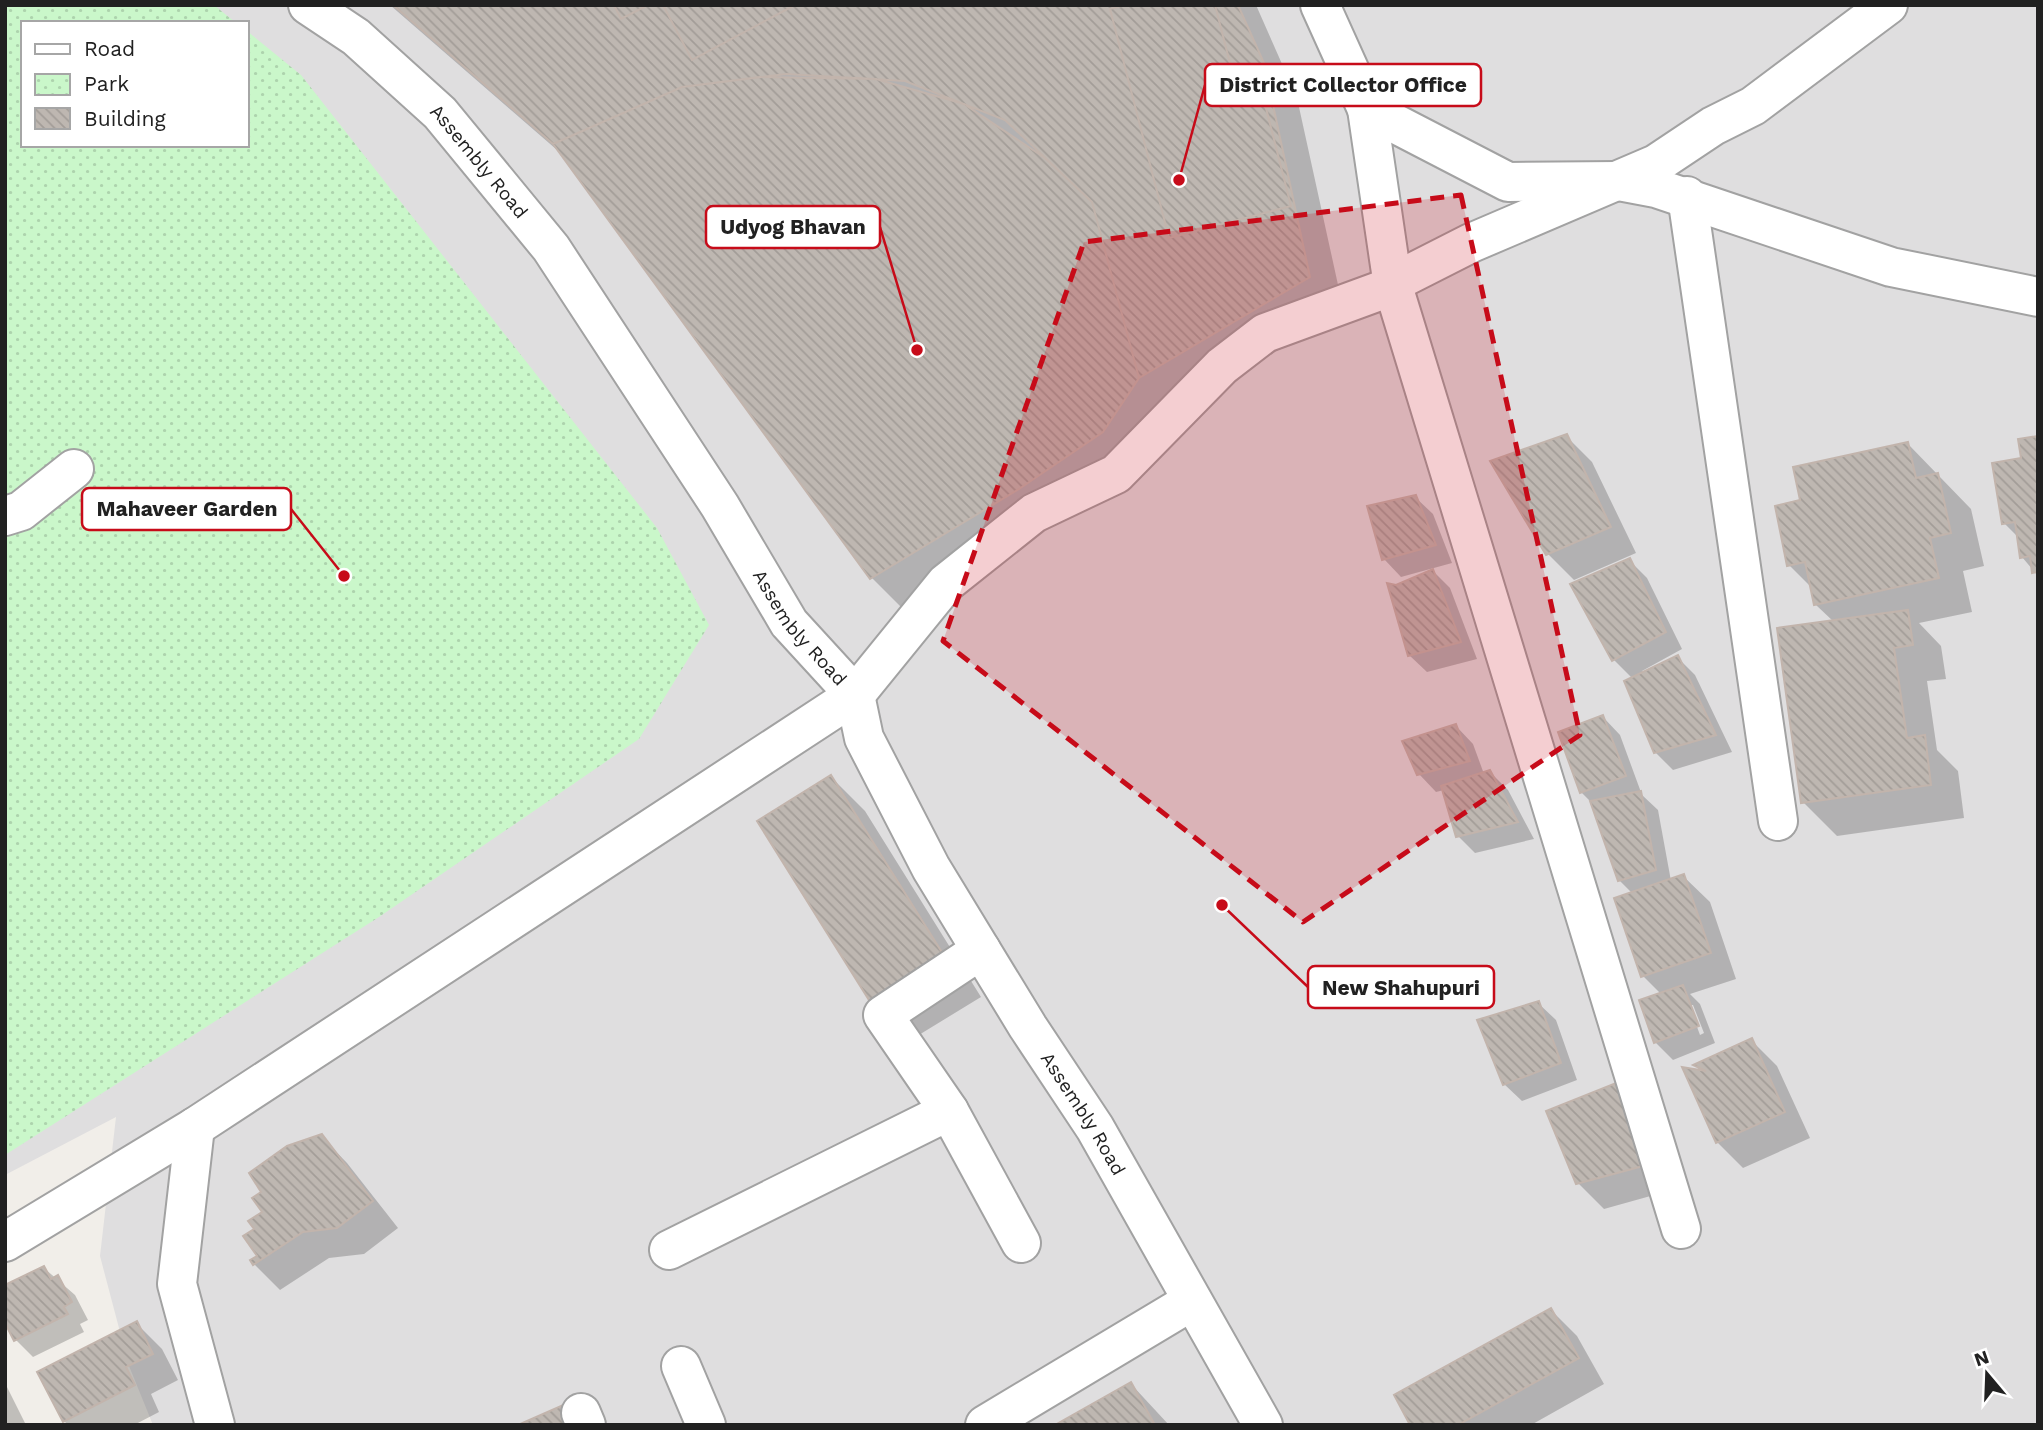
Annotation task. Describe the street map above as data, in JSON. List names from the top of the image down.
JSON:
{
  "streets": {
    "street": ["Assembly Road"]
  },
  "places": [
    "District Collector Office",
    "Udyog Bhavan",
    "Mahaveer Garden",
    "New Shahupuri"
  ],
  "legend": ["Road", "Park", "Building"],
  "north": "top"
}
